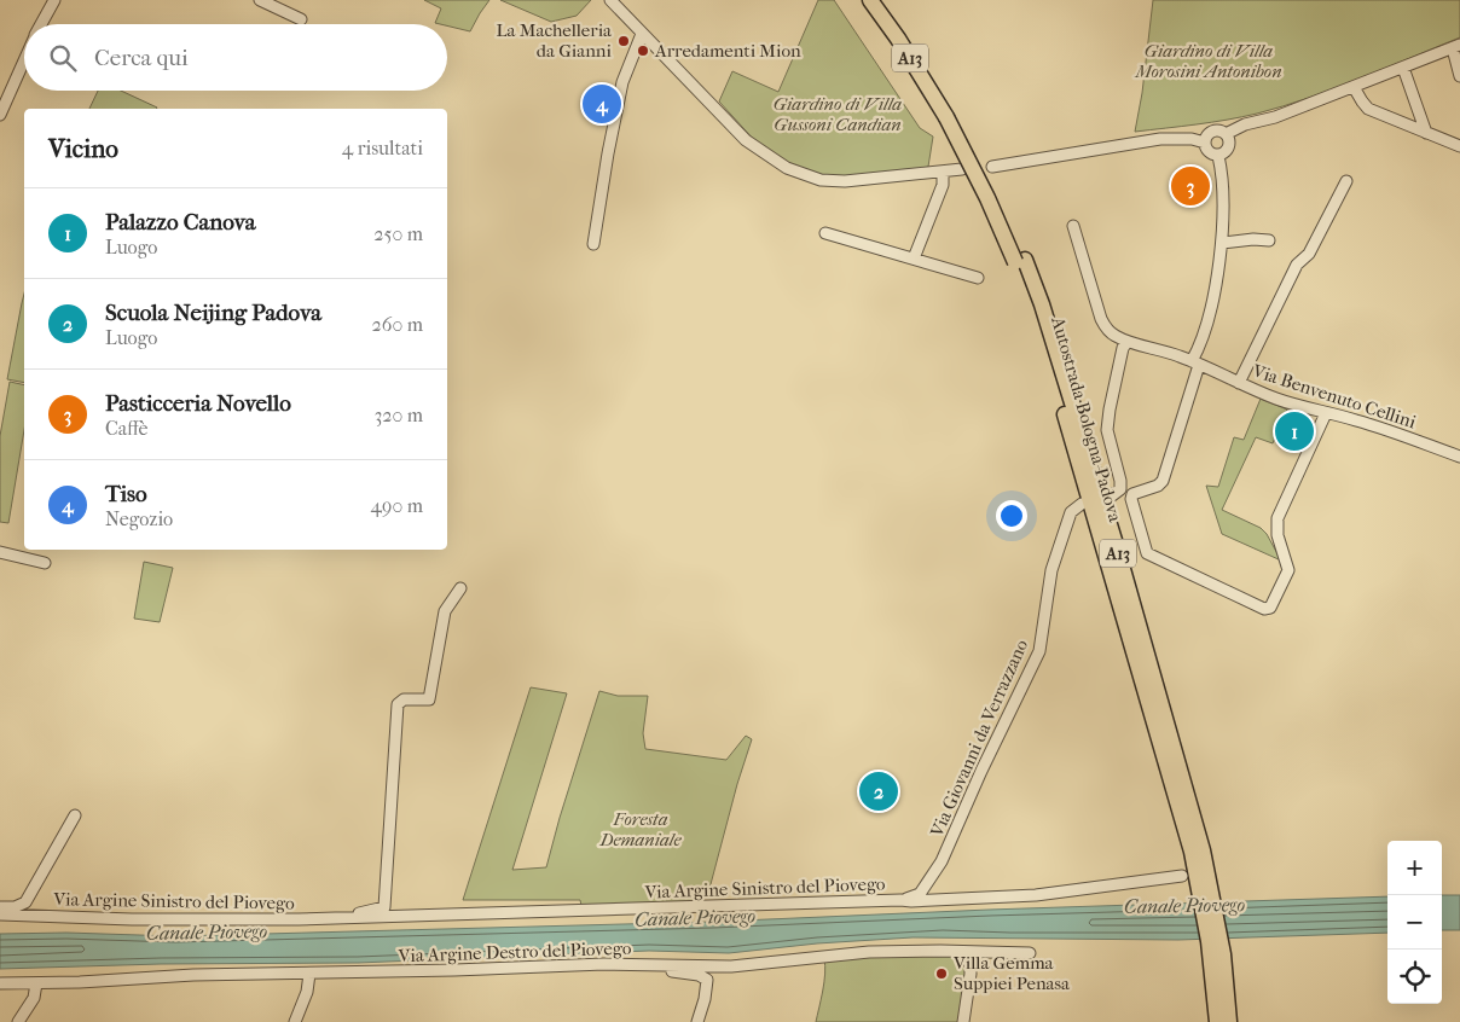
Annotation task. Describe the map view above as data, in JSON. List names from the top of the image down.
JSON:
{
  "streets": {
    "highway": ["A13", "Autostrada Bologna-Padova"],
    "street": [
      "Via Benvenuto Cellini",
      "Via Giovanni da Verrazzano",
      "Via Argine Sinistro del Piovego",
      "Via Argine Destro del Piovego"
    ]
  },
  "crossings": [
    ["Via Giovanni da Verrazzano", "Via Argine Sinistro del Piovego"]
  ],
  "water": ["Canale Piovego"],
  "parks": ["Giardino di Villa Morosini Antonibon", "Giardino di Villa Gussoni Candian", "Foresta Demaniale"],
  "places": ["La Machelleria da Gianni", "Arredamenti Mion", "Villa Gemma Suppiei Penasa"],
  "page": {
    "search": "Cerca qui",
    "pins": [
      "4",
      "3",
      "1",
      "2"
    ],
    "heading": ["Vicino", "4 risultati"],
    "list": [
      {
        "mark": "1",
        "name": "Palazzo Canova",
        "note": "Luogo",
        "value": "250 m"
      },
      {
        "mark": "2",
        "name": "Scuola Neijing Padova",
        "note": "Luogo",
        "value": "260 m"
      },
      {
        "mark": "3",
        "name": "Pasticceria Novello",
        "note": "Caffè",
        "value": "320 m"
      },
      {
        "mark": "4",
        "name": "Tiso",
        "note": "Negozio",
        "value": "490 m"
      }
    ],
    "map_buttons": ["+", "−"]
  }
}
